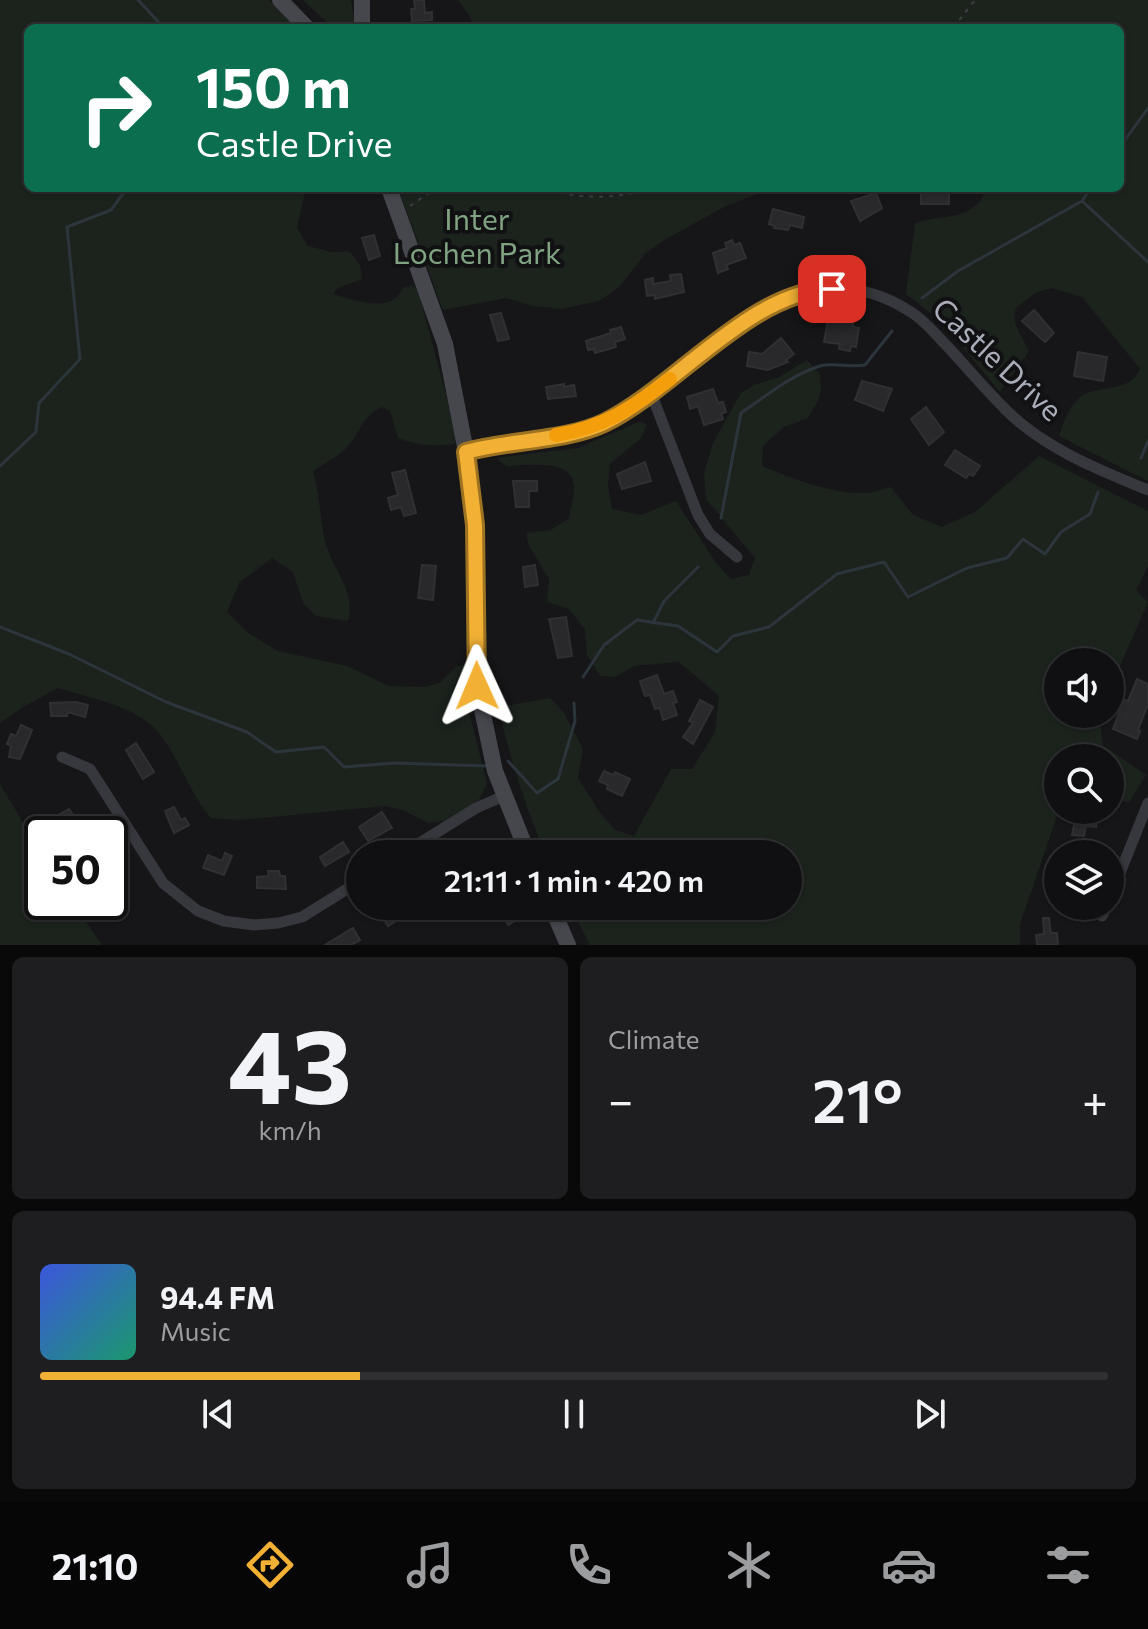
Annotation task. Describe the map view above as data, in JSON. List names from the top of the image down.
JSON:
{
  "streets": {
    "street": ["Castle Drive"]
  },
  "parks": ["Inter Lochen Park"],
  "page": {
    "turn": ["150 m", "Castle Drive"],
    "limit": "50",
    "trip": "21:11 · 1 min · 420 m",
    "tile": [
      ["43", "km/h"],
      "Climate"
    ],
    "heat": ["−", "21°", "+"],
    "song": ["94.4 FM", "Music"],
    "tabs": "21:10"
  }
}
